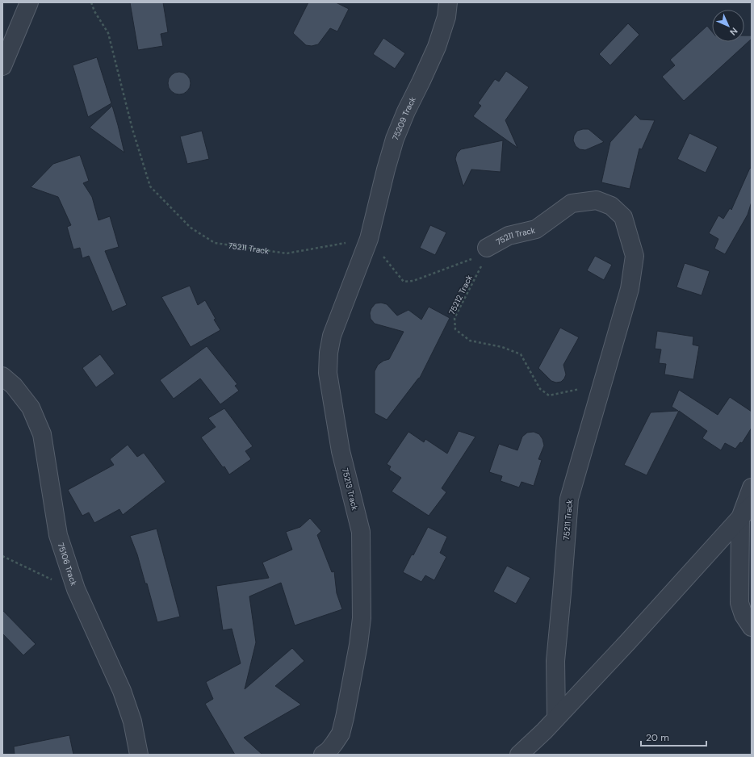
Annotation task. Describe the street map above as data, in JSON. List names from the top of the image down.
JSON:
{
  "streets": {
    "street": [
      "75209 Track",
      "75211 Track",
      "75213 Track",
      "75106 Track"
    ],
    "path": ["75212 Track"]
  },
  "crossings": [
    ["75209 Track", "75211 Track"],
    ["75209 Track", "75213 Track"],
    ["75211 Track", "75212 Track"],
    ["75211 Track", "75213 Track"]
  ],
  "scale_bar": "20 m",
  "north": "bottom right"
}
